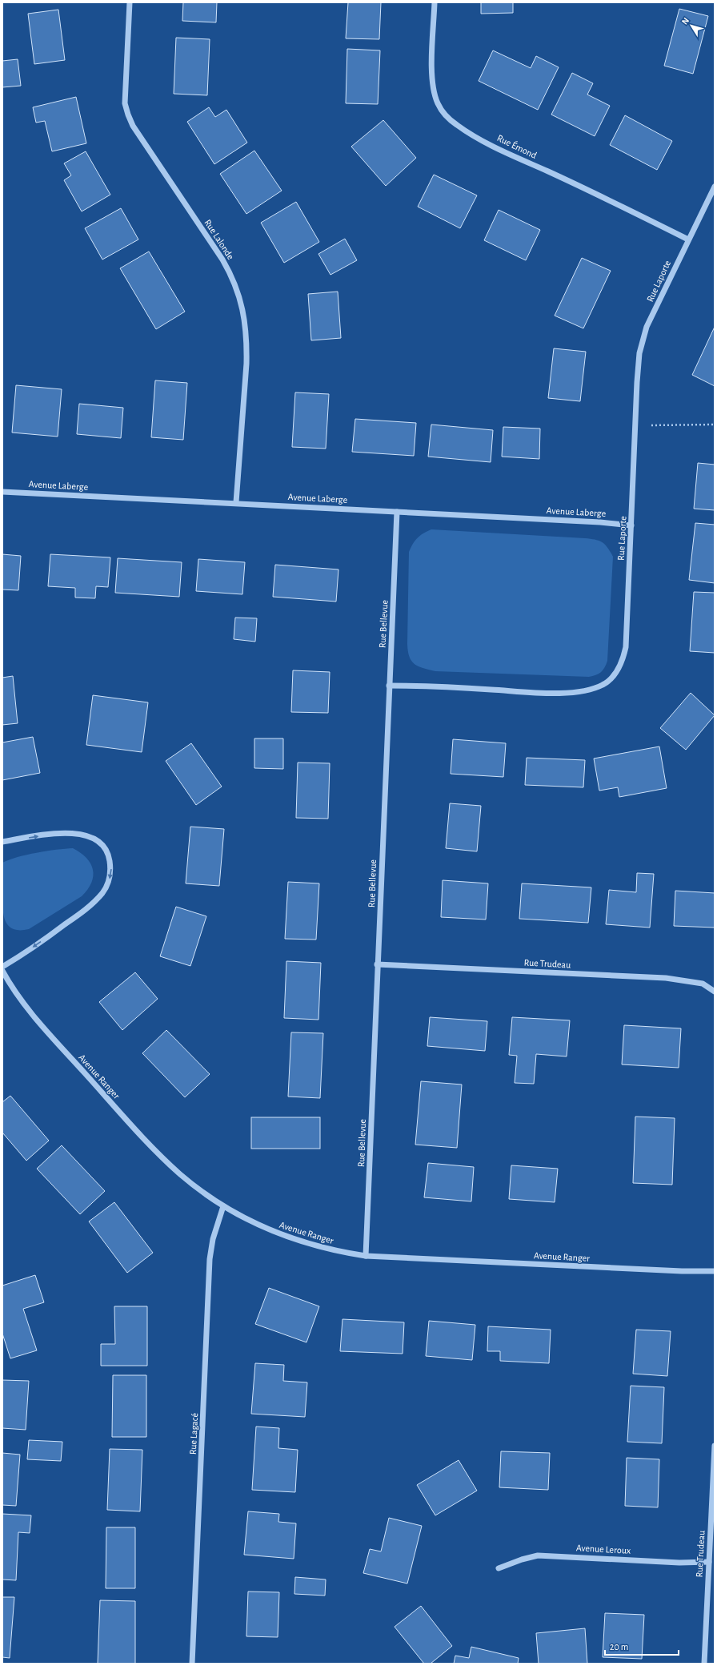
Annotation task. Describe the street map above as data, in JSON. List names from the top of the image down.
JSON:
{
  "streets": {
    "street": [
      "Rue Émond",
      "Rue Lalonde",
      "Rue Laporte",
      "Avenue Laberge",
      "Rue Bellevue",
      "Rue Trudeau",
      "Avenue Ranger",
      "Rue Lagacé",
      "Avenue Leroux"
    ]
  },
  "crossings": [
    ["Rue Émond", "Rue Laporte"],
    ["Rue Lalonde", "Avenue Laberge"],
    ["Rue Laporte", "Avenue Laberge"],
    ["Rue Laporte", "Rue Bellevue"],
    ["Avenue Laberge", "Rue Bellevue"],
    ["Rue Bellevue", "Rue Trudeau"],
    ["Rue Bellevue", "Avenue Ranger"],
    ["Rue Trudeau", "Avenue Leroux"],
    ["Avenue Ranger", "Rue Lagacé"]
  ],
  "scale_bar": "20 m",
  "north": "top left"
}
